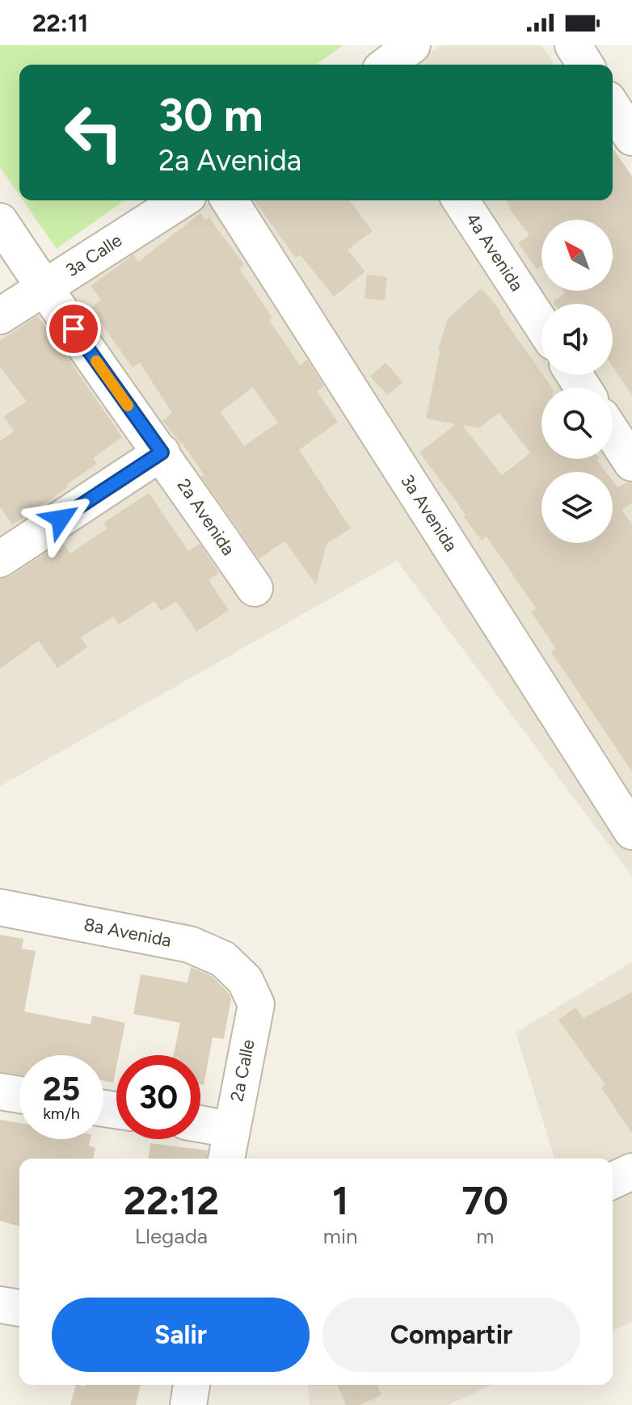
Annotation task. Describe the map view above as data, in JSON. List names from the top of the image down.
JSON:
{
  "streets": {
    "street": [
      "4a Avenida",
      "3a Calle",
      "3a Avenida",
      "2a Avenida",
      "8a Avenida",
      "2a Calle"
    ]
  },
  "crossings": [
    ["3a Calle", "2a Avenida"],
    ["8a Avenida", "2a Calle"]
  ],
  "north": "top left",
  "page": {
    "status": "22:11",
    "turn": ["30 m", "2a Avenida"],
    "speed": "25 km/h",
    "limit": "30",
    "eta": [
      "22:12",
      "Llegada",
      "1",
      "min",
      "70",
      "m"
    ],
    "buttons": ["Salir", "Compartir"]
  }
}
